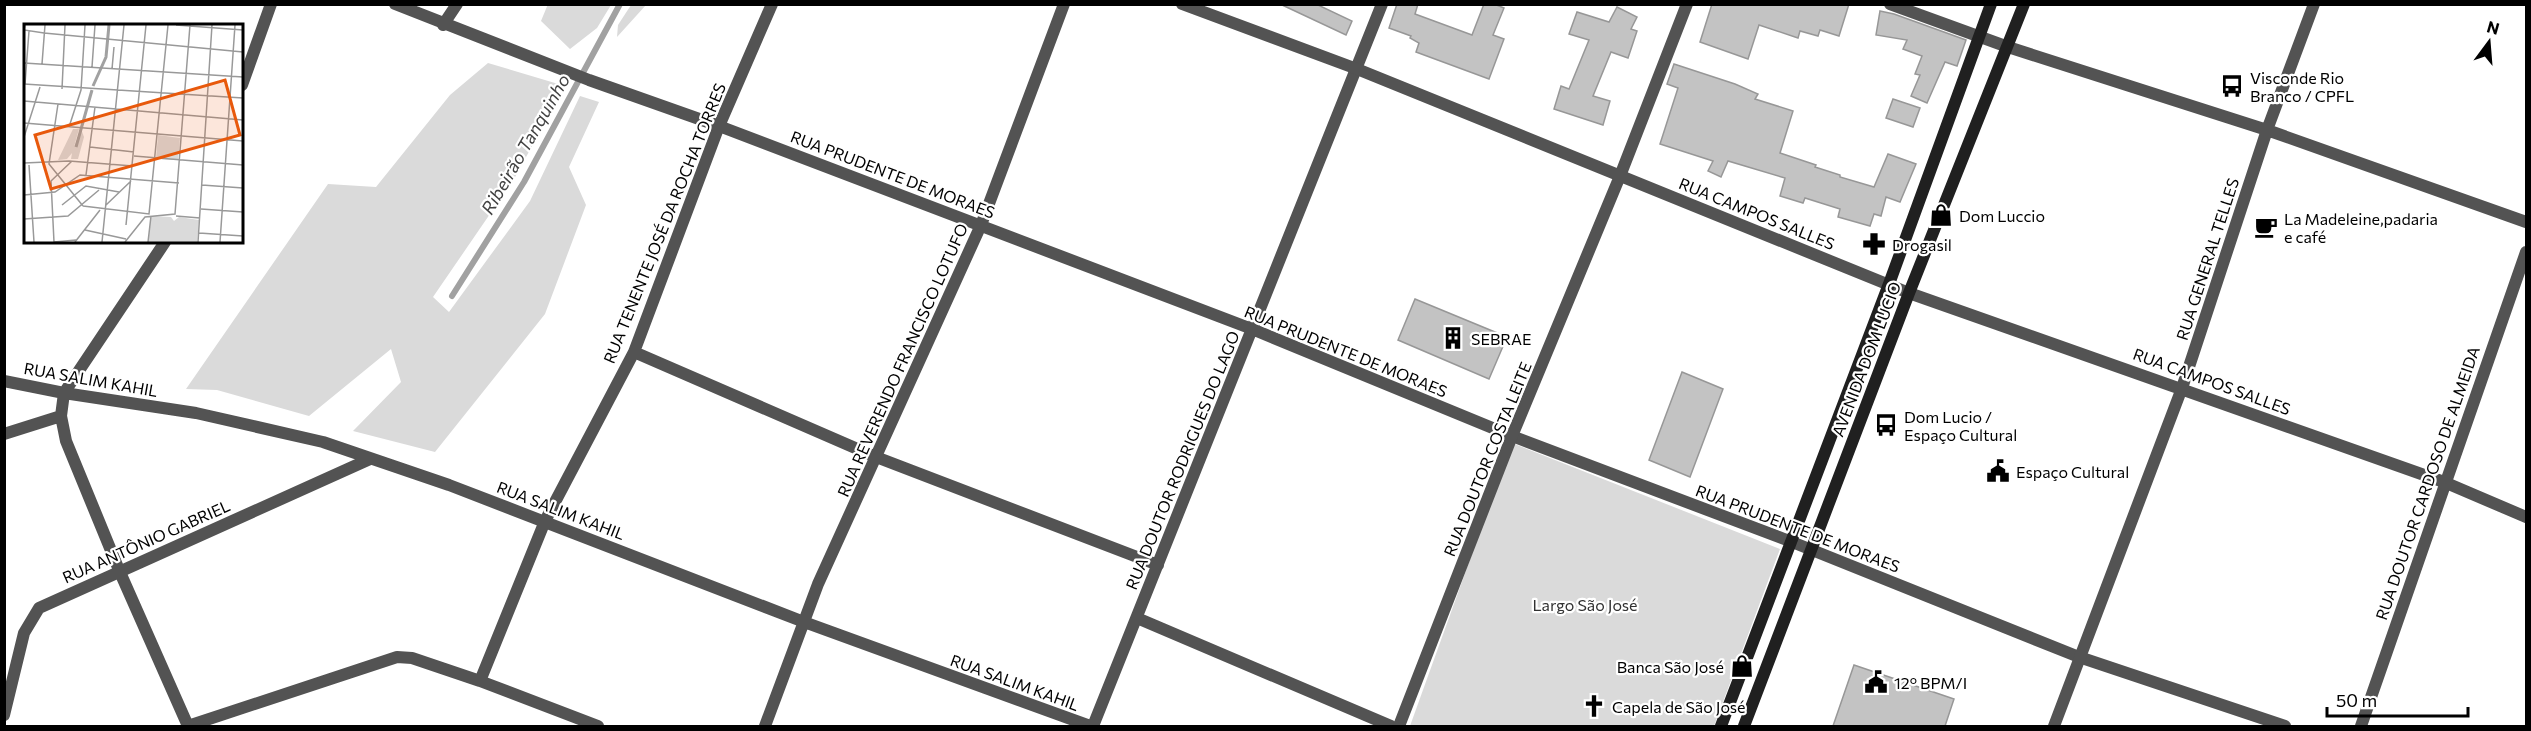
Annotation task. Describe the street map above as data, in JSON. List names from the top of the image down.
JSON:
{
  "streets": {
    "main road": ["AVENIDA DOM LUCIO"],
    "street": [
      "RUA PRUDENTE DE MORAES",
      "RUA CAMPOS SALLES",
      "RUA TENENTE JOSÉ DA ROCHA TORRES",
      "RUA GENERAL TELLES",
      "RUA REVERENDO FRANCISCO LOTUFO",
      "RUA SALIM KAHIL",
      "RUA DOUTOR COSTA LEITE",
      "RUA DOUTOR RODRIGUES DO LAGO",
      "RUA DOUTOR CARDOSO DE ALMEIDA",
      "RUA ANTÔNIO GABRIEL"
    ]
  },
  "crossings": [
    ["RUA PRUDENTE DE MORAES", "RUA TENENTE JOSÉ DA ROCHA TORRES"],
    ["RUA PRUDENTE DE MORAES", "RUA GENERAL TELLES"],
    ["RUA PRUDENTE DE MORAES", "AVENIDA DOM LUCIO"],
    ["RUA PRUDENTE DE MORAES", "RUA REVERENDO FRANCISCO LOTUFO"],
    ["RUA PRUDENTE DE MORAES", "RUA DOUTOR COSTA LEITE"],
    ["RUA PRUDENTE DE MORAES", "RUA DOUTOR RODRIGUES DO LAGO"],
    ["RUA CAMPOS SALLES", "RUA GENERAL TELLES"],
    ["RUA CAMPOS SALLES", "AVENIDA DOM LUCIO"],
    ["RUA CAMPOS SALLES", "RUA DOUTOR COSTA LEITE"],
    ["RUA CAMPOS SALLES", "RUA DOUTOR RODRIGUES DO LAGO"],
    ["RUA CAMPOS SALLES", "RUA DOUTOR CARDOSO DE ALMEIDA"],
    ["RUA TENENTE JOSÉ DA ROCHA TORRES", "RUA SALIM KAHIL"],
    ["RUA REVERENDO FRANCISCO LOTUFO", "RUA SALIM KAHIL"],
    ["RUA SALIM KAHIL", "RUA DOUTOR RODRIGUES DO LAGO"],
    ["RUA SALIM KAHIL", "RUA ANTÔNIO GABRIEL"]
  ],
  "water": ["Ribeirão Tanquinho"],
  "parks": ["Largo São José"],
  "places": {
    "bus stop": ["Visconde Rio Branco / CPFL", "Dom Lucio / Espaço Cultural"],
    "shop": ["Dom Luccio", "Banca São José"],
    "cafe": ["La Madeleine,padaria e café"],
    "pharmacy": ["Drogasil"],
    "building": ["SEBRAE"],
    "public building": ["Espaço Cultural", "12º BPM/I"],
    "church": ["Capela de São José"]
  },
  "scale_bar": "50 m",
  "north": "top"
}
